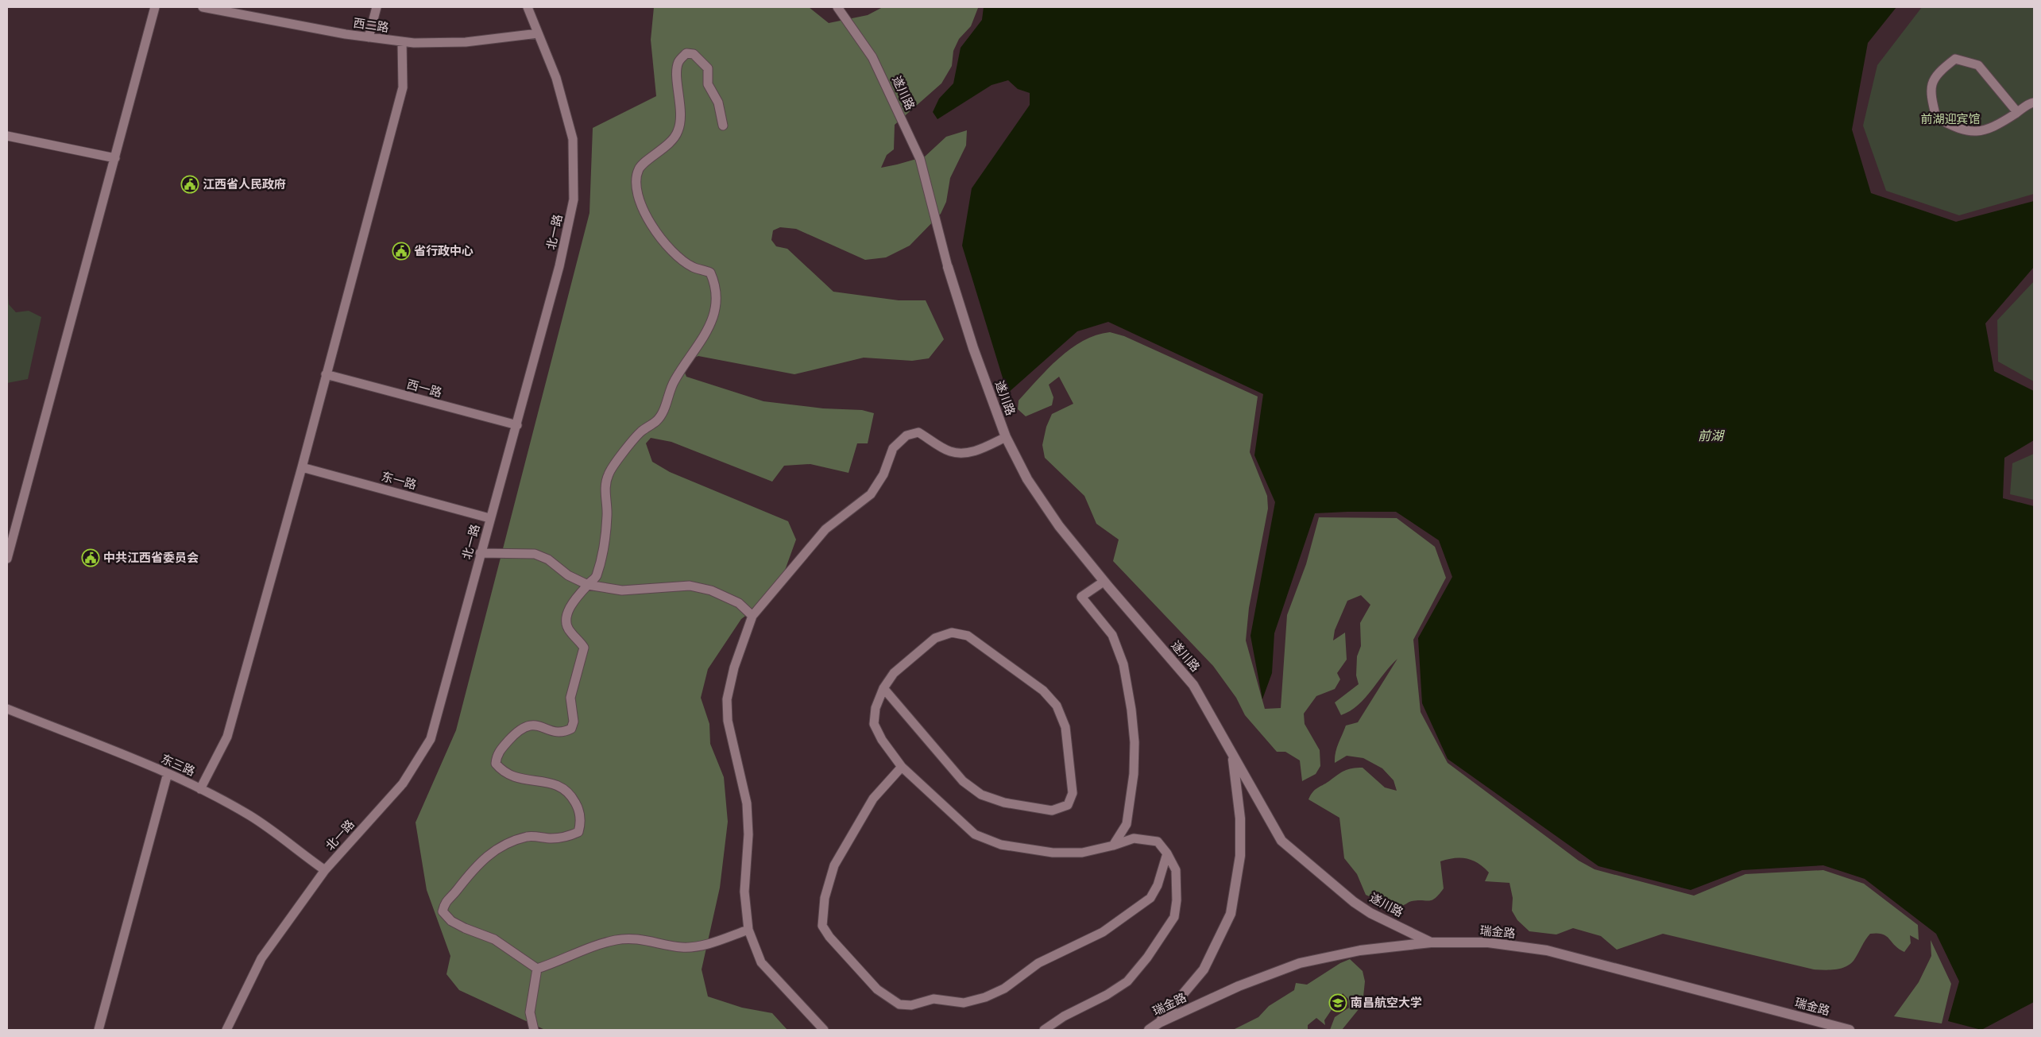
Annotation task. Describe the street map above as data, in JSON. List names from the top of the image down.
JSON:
{
  "streets": {
    "street": [
      "西二路",
      "遂川路",
      "北一路",
      "西一路",
      "东一路",
      "东三路",
      "瑞金路"
    ]
  },
  "crossings": [
    ["西二路", "北一路"],
    ["遂川路", "瑞金路"],
    ["北一路", "西一路"],
    ["北一路", "东一路"],
    ["北一路", "东三路"]
  ],
  "water": ["前湖"],
  "parks": ["前湖迎宾馆"],
  "places": {
    "public building": ["江西省人民政府", "省行政中心", "中共江西省委员会"],
    "school or university": ["南昌航空大学"]
  }
}
